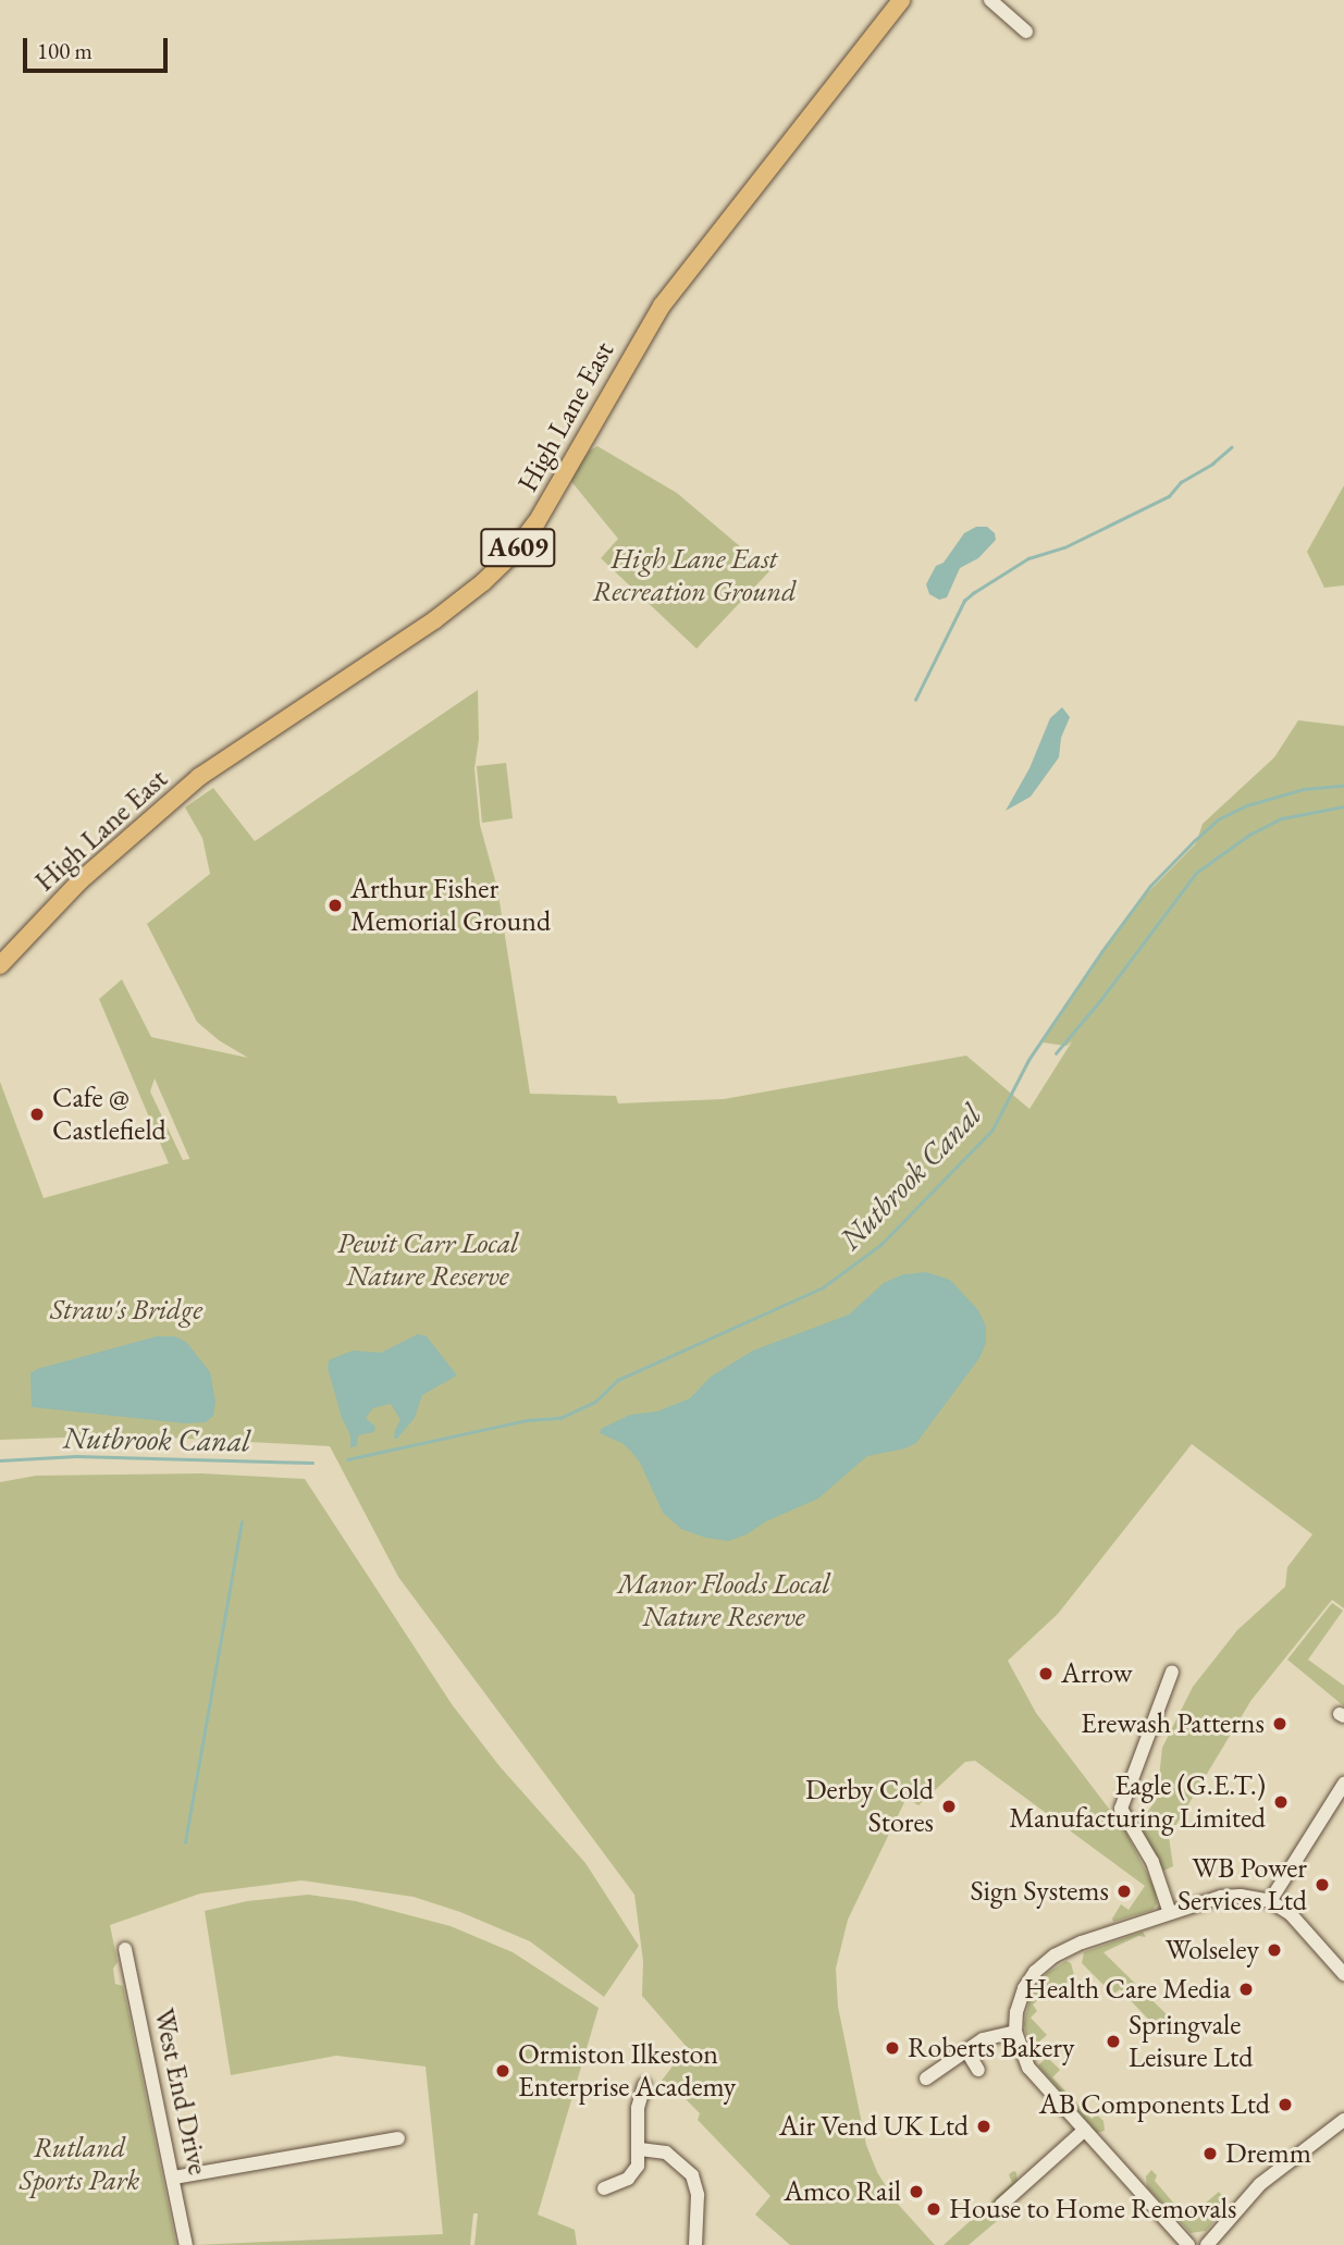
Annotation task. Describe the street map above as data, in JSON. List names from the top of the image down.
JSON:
{
  "streets": {
    "main road": ["High Lane East", "A609"],
    "street": ["West End Drive"]
  },
  "water": ["Nutbrook Canal"],
  "parks": [
    "High Lane East Recreation Ground",
    "Pewit Carr Local Nature Reserve",
    "Straw's Bridge",
    "Manor Floods Local Nature Reserve",
    "Rutland Sports Park"
  ],
  "places": [
    "Arthur Fisher Memorial Ground",
    "Cafe @ Castlefield",
    "Arrow",
    "Erewash Patterns",
    "Eagle (G.E.T.) Manufacturing Limited",
    "Derby Cold Stores",
    "WB Power Services Ltd",
    "Sign Systems",
    "Wolseley",
    "Health Care Media",
    "Springvale Leisure Ltd",
    "Roberts Bakery",
    "Ormiston Ilkeston Enterprise Academy",
    "AB Components Ltd",
    "Air Vend UK Ltd",
    "Dremm",
    "Amco Rail",
    "House to Home Removals"
  ],
  "scale_bar": "100 m"
}
